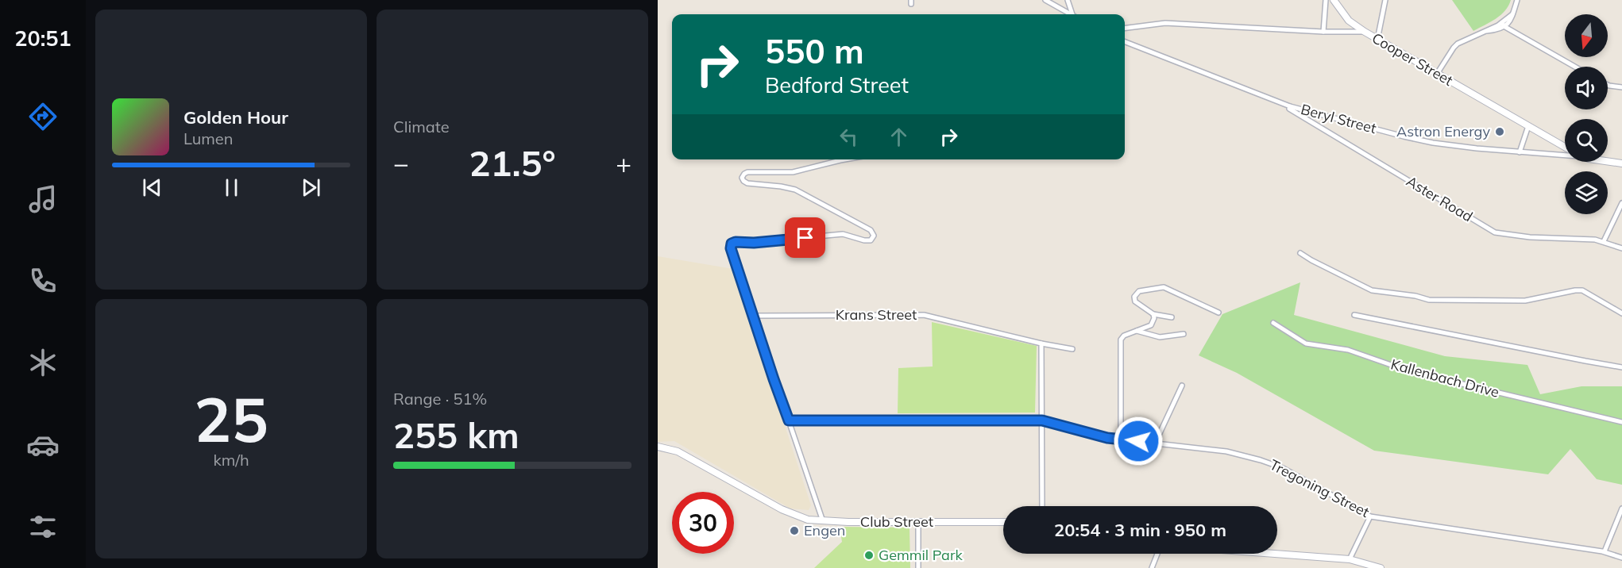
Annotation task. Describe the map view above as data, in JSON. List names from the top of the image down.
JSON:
{
  "streets": {
    "main road": ["Cooper Street", "Beryl Street", "Club Street"],
    "street": [
      "Aster Road",
      "Krans Street",
      "Kallenbach Drive",
      "Tregoning Street"
    ]
  },
  "crossings": [
    ["Beryl Street", "Aster Road"]
  ],
  "places": ["Astron Energy", "Engen", "Gemmil Park"],
  "north": "bottom",
  "page": {
    "tabs": "20:51",
    "tile": [
      "Climate",
      ["25", "km/h"],
      ["Range · 51%", "255 km"]
    ],
    "turn": ["550 m", "Bedford Street"],
    "song": ["Golden Hour", "Lumen"],
    "heat": ["−", "21.5°", "+"],
    "limit": "30",
    "trip": "20:54 · 3 min · 950 m"
  }
}
